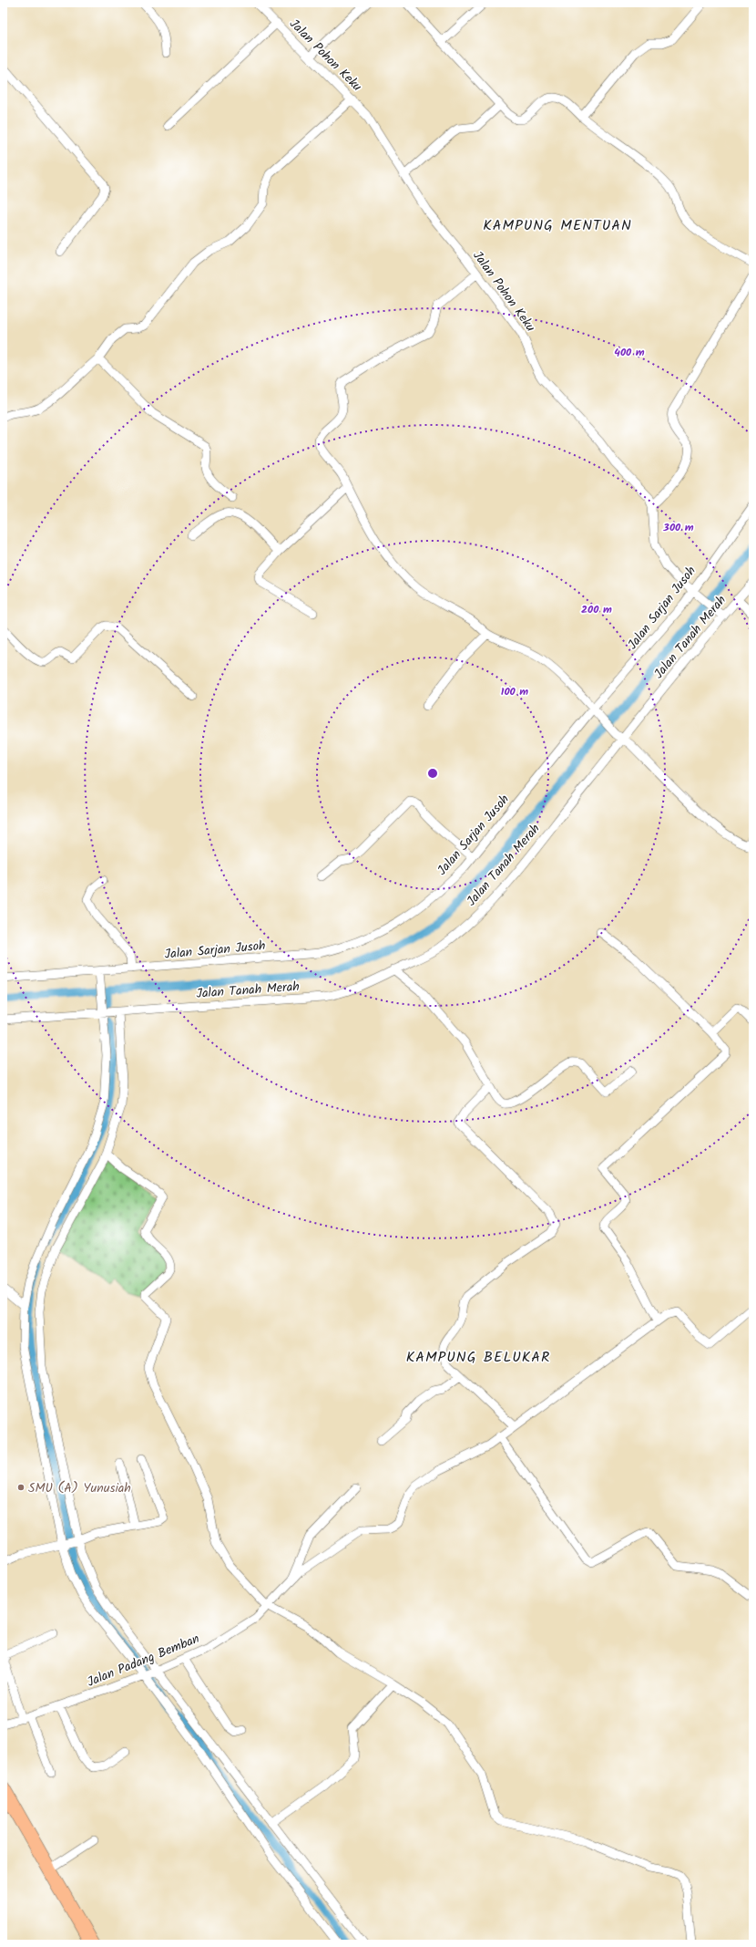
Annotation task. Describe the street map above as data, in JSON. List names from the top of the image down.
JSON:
{
  "streets": {
    "street": [
      "Jalan Pohon Keku",
      "Jalan Sarjan Jusoh",
      "Jalan Tanah Merah",
      "Jalan Padang Bemban"
    ]
  },
  "crossings": [
    ["Jalan Pohon Keku", "Jalan Sarjan Jusoh"],
    ["Jalan Pohon Keku", "Jalan Tanah Merah"]
  ],
  "districts": ["KAMPUNG MENTUAN", "KAMPUNG BELUKAR"],
  "places": ["SMU (A) Yunusiah"],
  "rings": [
    "400 m",
    "300 m",
    "200 m",
    "100 m"
  ]
}
